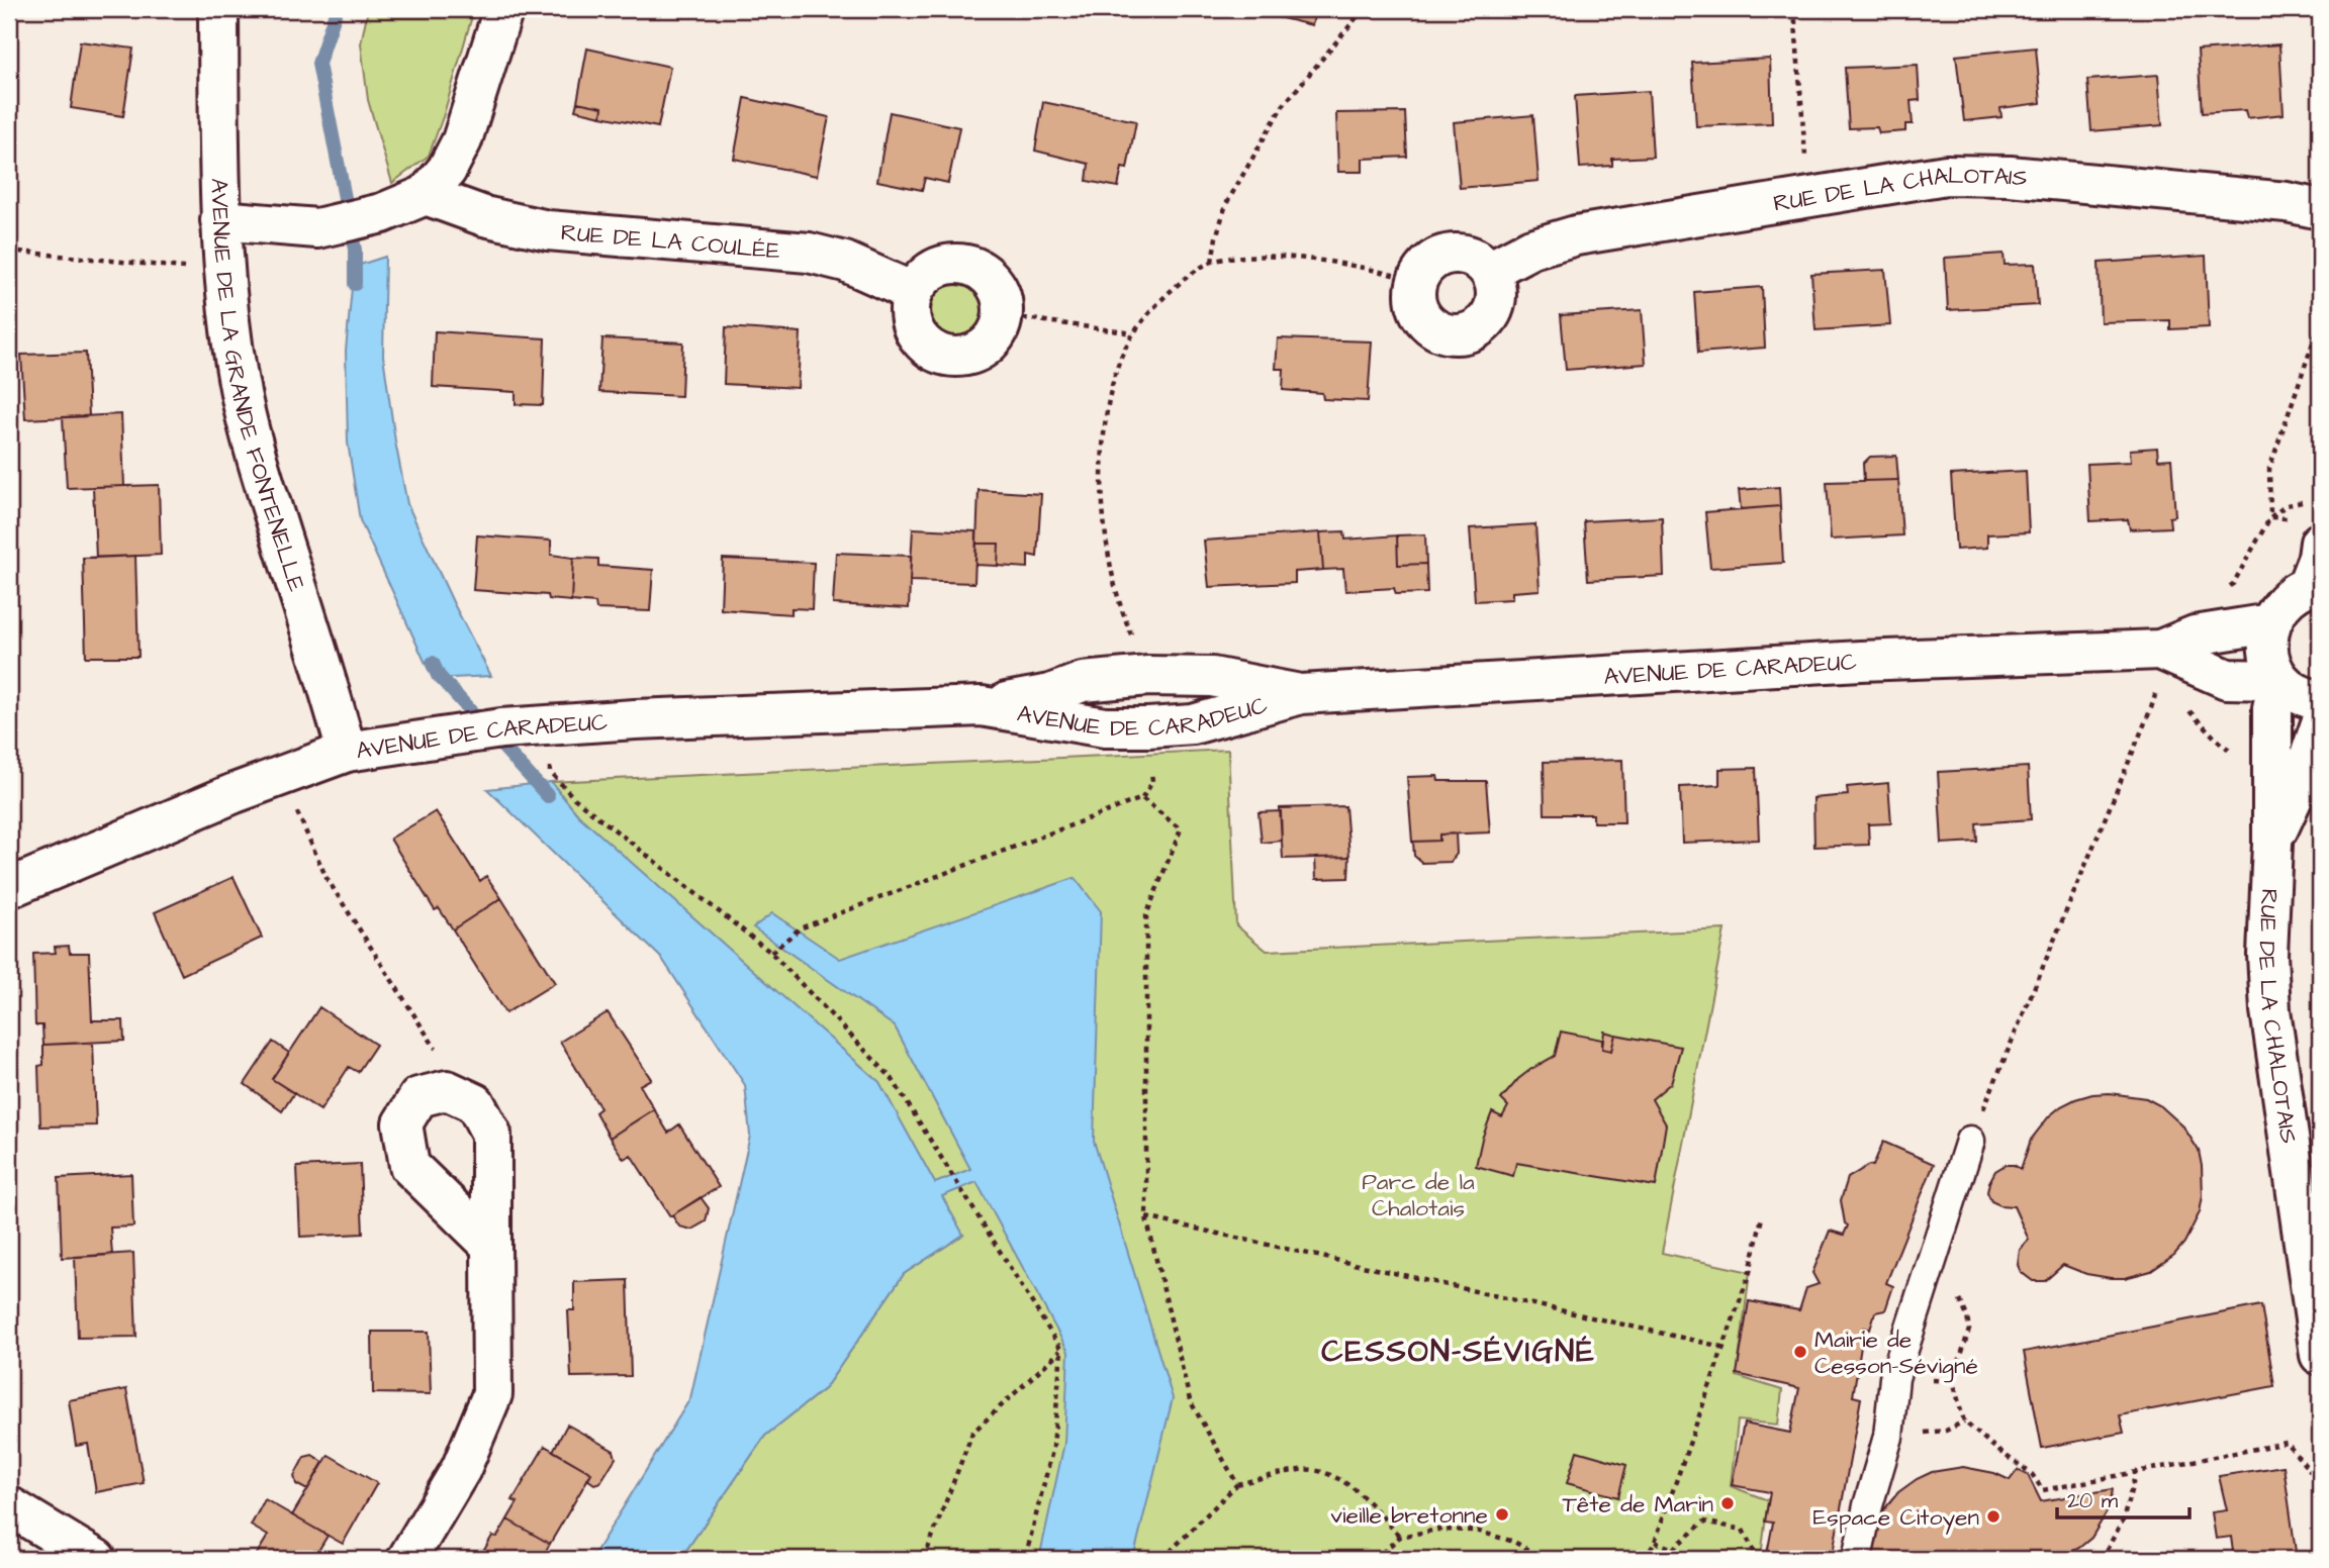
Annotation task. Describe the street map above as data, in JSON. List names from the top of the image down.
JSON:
{
  "streets": {
    "street": [
      "RUE DE LA CHALOTAIS",
      "RUE DE LA COULÉE",
      "AVENUE DE LA GRANDE FONTENELLE",
      "AVENUE DE CARADEUC"
    ]
  },
  "crossings": [
    ["RUE DE LA CHALOTAIS", "AVENUE DE CARADEUC"],
    ["AVENUE DE LA GRANDE FONTENELLE", "AVENUE DE CARADEUC"]
  ],
  "districts": ["CESSON-SÉVIGNÉ"],
  "parks": ["Parc de la Chalotais"],
  "places": [
    "Mairie de Cesson-Sévigné",
    "Tête de Marin",
    "vieille bretonne",
    "Espace Citoyen"
  ],
  "scale_bar": "20 m"
}
